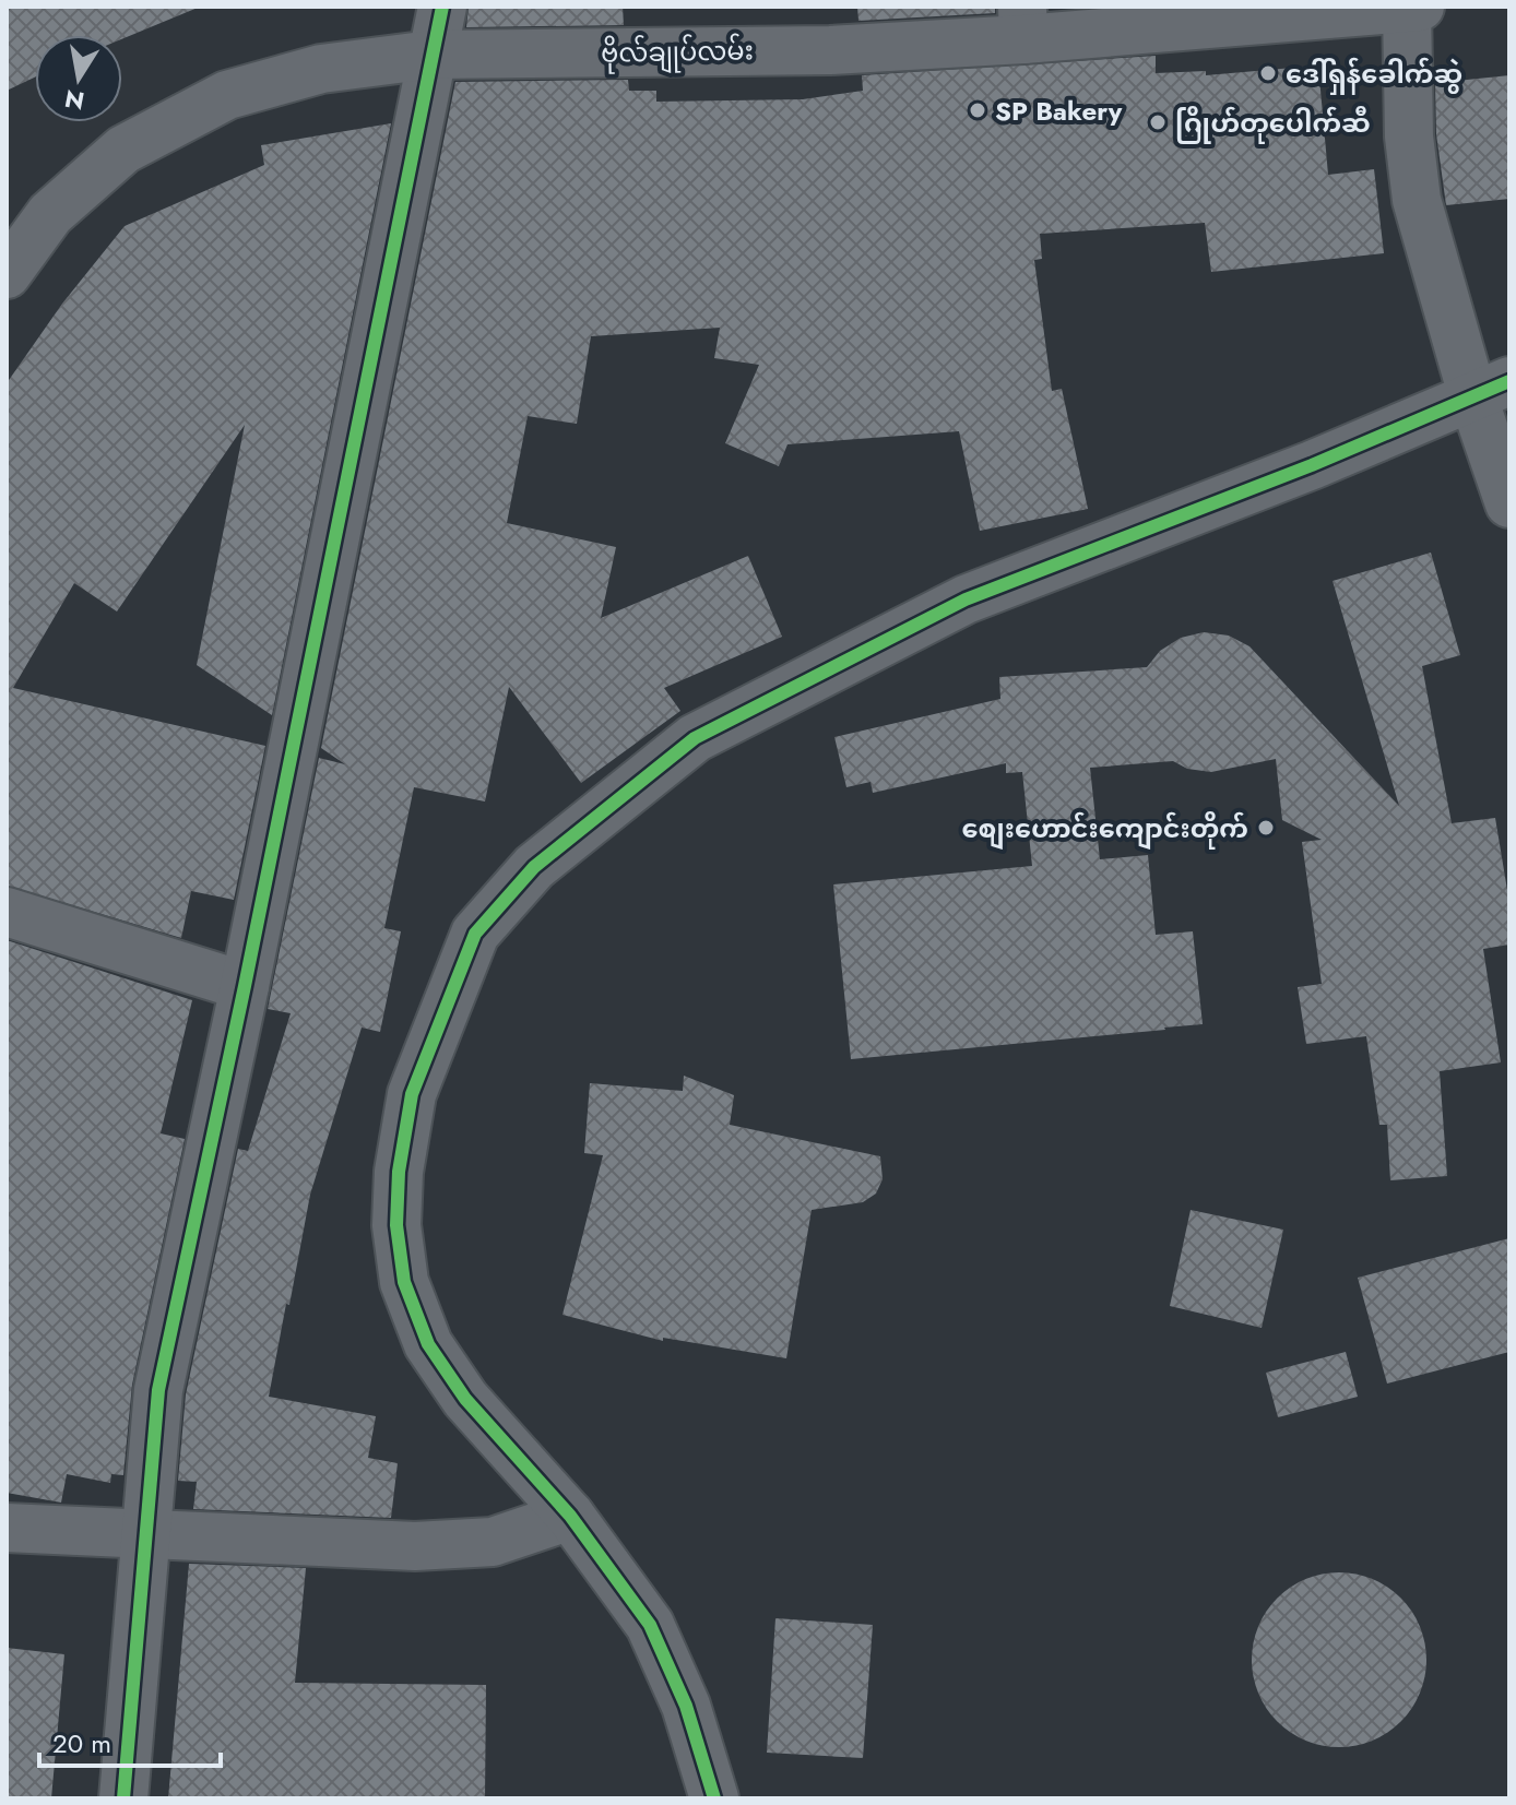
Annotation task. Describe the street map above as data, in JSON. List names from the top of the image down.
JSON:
{
  "streets": {
    "street": ["ဗိုလ်‌ချုပ်‌လမ်း"]
  },
  "places": [
    "ဒေါ်ရှန်ခေါက်ဆွဲ",
    "SP Bakery",
    "ဂြိုဟ်တုပေါက်ဆီ",
    "စျေးဟောင်းကျောင်းတိုက်"
  ],
  "scale_bar": "20 m",
  "north": "bottom"
}
